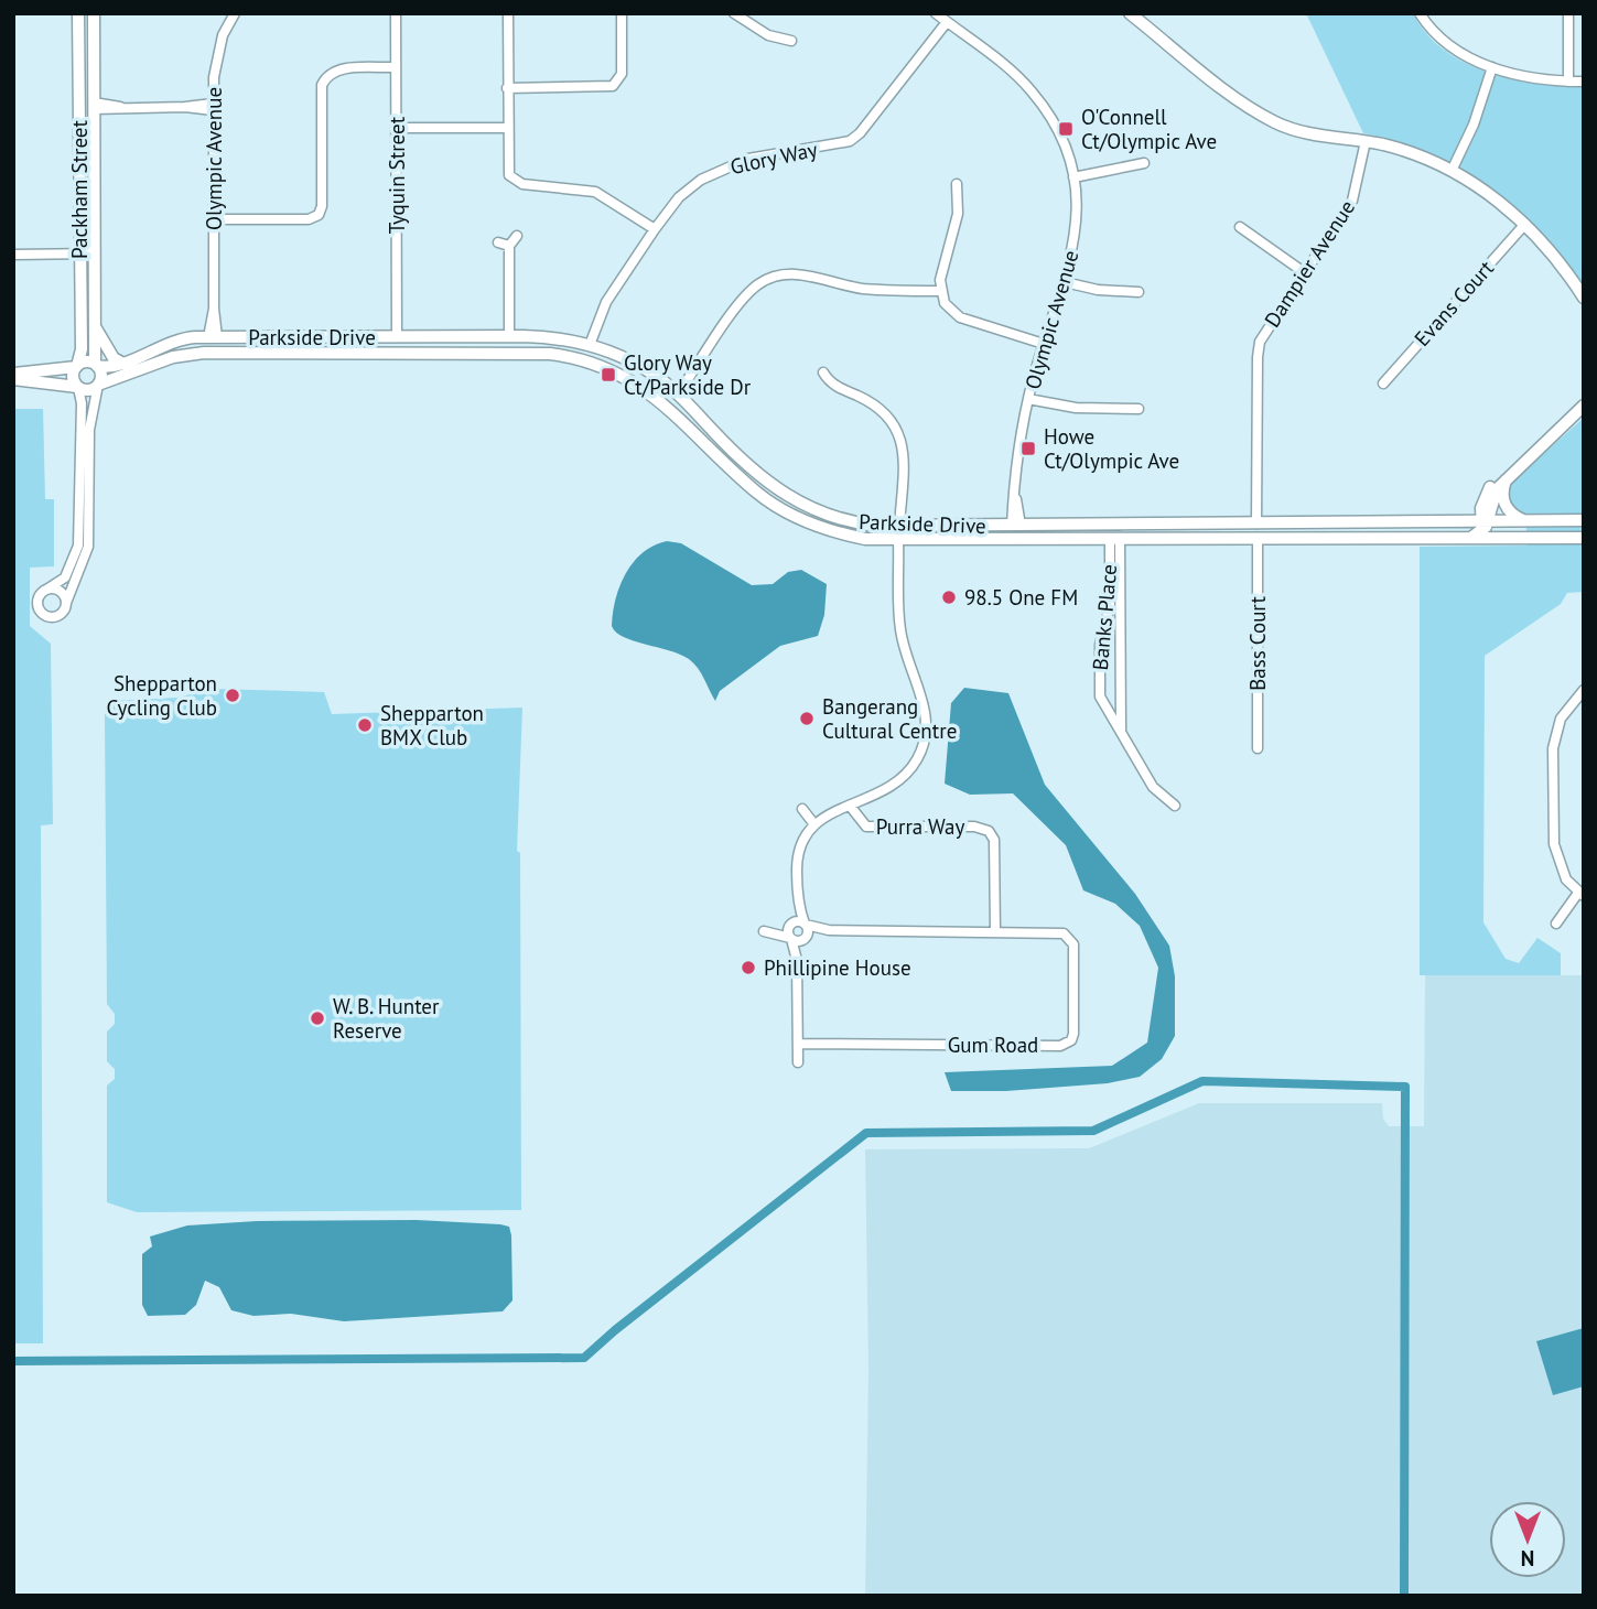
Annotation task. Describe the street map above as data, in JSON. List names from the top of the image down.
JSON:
{
  "streets": {
    "street": [
      "Glory Way",
      "Olympic Avenue",
      "Tyquin Street",
      "Packham Street",
      "Dampier Avenue",
      "Evans Court",
      "Parkside Drive",
      "Banks Place",
      "Bass Court",
      "Purra Way",
      "Gum Road"
    ]
  },
  "crossings": [
    ["Glory Way", "Olympic Avenue"],
    ["Glory Way", "Parkside Drive"],
    ["Olympic Avenue", "Parkside Drive"],
    ["Tyquin Street", "Parkside Drive"],
    ["Packham Street", "Parkside Drive"],
    ["Dampier Avenue", "Parkside Drive"],
    ["Parkside Drive", "Banks Place"],
    ["Parkside Drive", "Bass Court"],
    ["Purra Way", "Gum Road"]
  ],
  "places": {
    "transit": ["O'Connell Ct/Olympic Ave", "Glory Way Ct/Parkside Dr", "Howe Ct/Olympic Ave"],
    "other": [
      "98.5 One FM",
      "Shepparton Cycling Club",
      "Bangerang Cultural Centre",
      "Shepparton BMX Club",
      "Phillipine House",
      "W. B. Hunter Reserve"
    ]
  },
  "north": "bottom"
}
